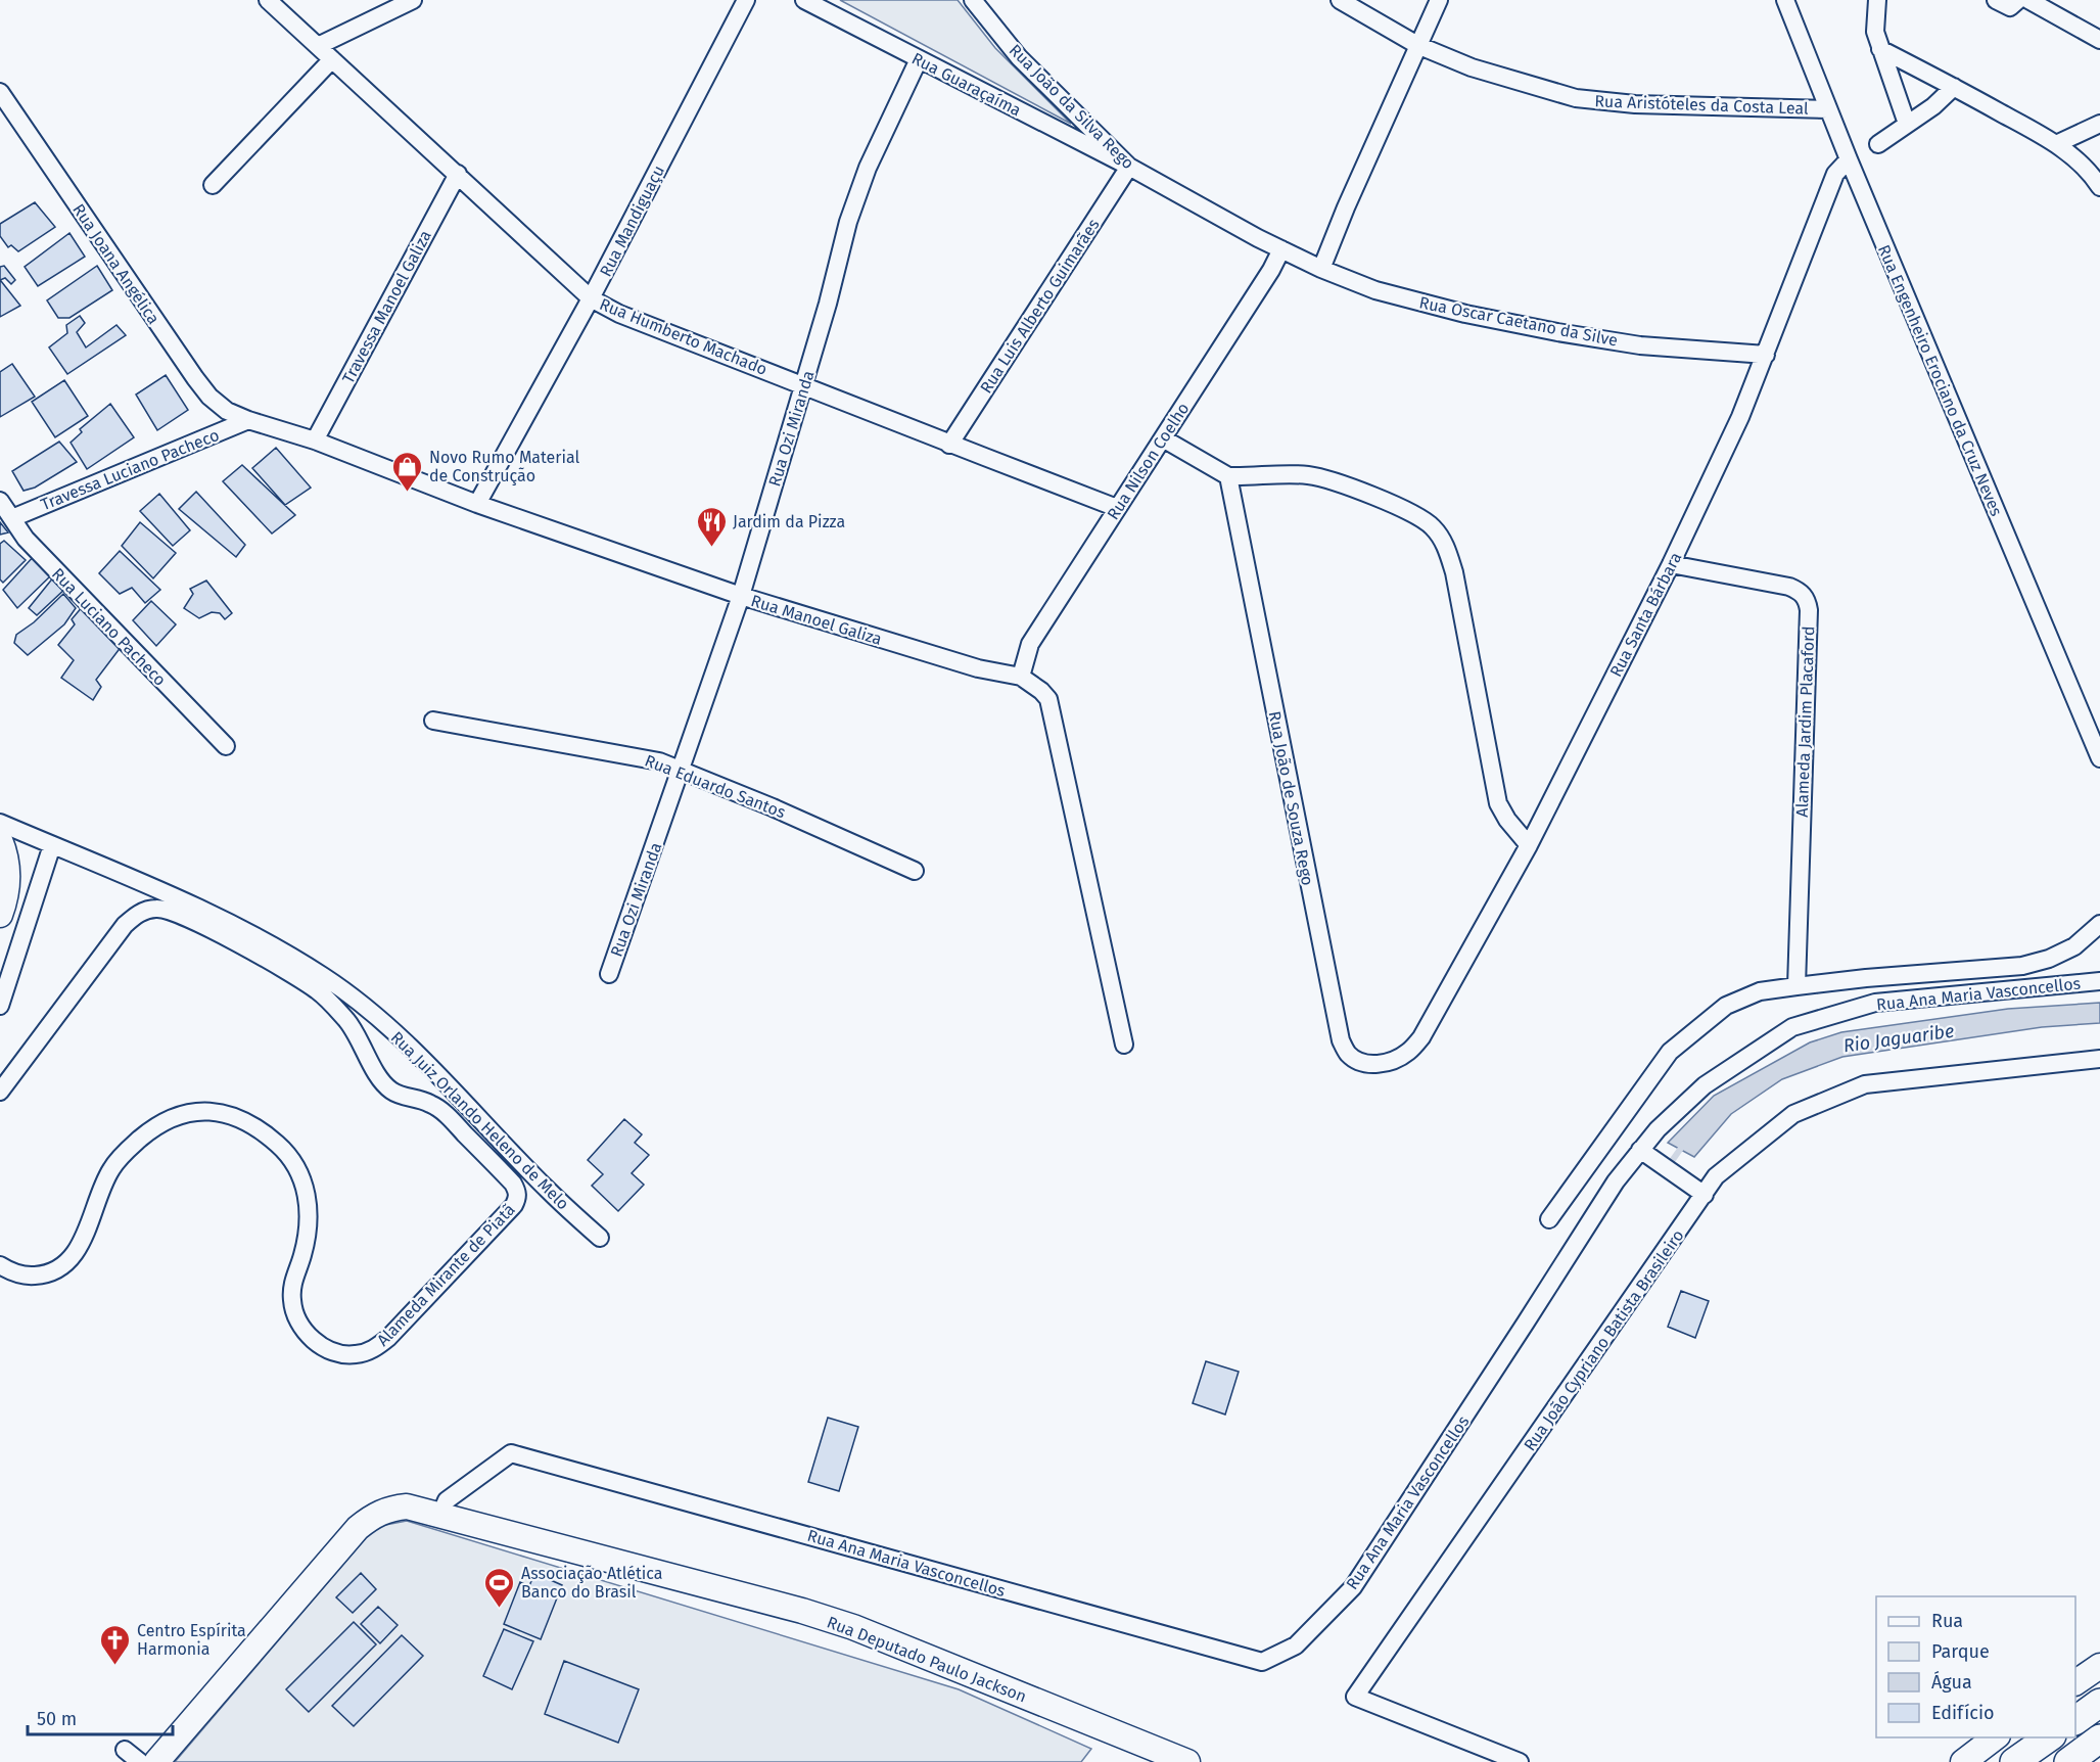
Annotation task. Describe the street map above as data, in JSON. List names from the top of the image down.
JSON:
{
  "streets": {
    "main road": ["Rua Deputado Paulo Jackson"],
    "street": [
      "Rua Guaraçaíma",
      "Rua Aristóteles da Costa Leal",
      "Rua João da Silva Rego",
      "Rua Mandiguaçu",
      "Rua Joana Angélica",
      "Rua Luis Alberto Guimarães",
      "Travessa Manoel Galiza",
      "Rua Oscar Caetano da Silve",
      "Rua Humberto Machado",
      "Rua Engenheiro Erociano da Cruz Neves",
      "Rua Ozi Miranda",
      "Rua Nilson Coelho",
      "Travessa Luciano Pacheco",
      "Rua Santa Bárbara",
      "Rua Manoel Galiza",
      "Rua Luciano Pacheco",
      "Alameda Jardim Placaford",
      "Rua Eduardo Santos",
      "Rua João de Souza Rego",
      "Rua Ana Maria Vasconcellos",
      "Rua Juiz Orlando Heleno de Melo",
      "Alameda Mirante de Piatã",
      "Rua João Cypriano Batista Brasileiro"
    ]
  },
  "crossings": [
    ["Rua Guaraçaíma", "Rua João da Silva Rego"],
    ["Rua Guaraçaíma", "Rua Luis Alberto Guimarães"],
    ["Rua Guaraçaíma", "Rua Ozi Miranda"],
    ["Rua Aristóteles da Costa Leal", "Rua Engenheiro Erociano da Cruz Neves"],
    ["Rua João da Silva Rego", "Rua Luis Alberto Guimarães"],
    ["Rua João da Silva Rego", "Rua Oscar Caetano da Silve"],
    ["Rua João da Silva Rego", "Rua Nilson Coelho"],
    ["Rua Mandiguaçu", "Rua Humberto Machado"],
    ["Rua Mandiguaçu", "Rua Manoel Galiza"],
    ["Rua Joana Angélica", "Travessa Luciano Pacheco"],
    ["Rua Joana Angélica", "Rua Manoel Galiza"],
    ["Rua Luis Alberto Guimarães", "Rua Humberto Machado"],
    ["Travessa Manoel Galiza", "Rua Humberto Machado"],
    ["Travessa Manoel Galiza", "Rua Manoel Galiza"],
    ["Rua Oscar Caetano da Silve", "Rua Nilson Coelho"],
    ["Rua Oscar Caetano da Silve", "Rua Santa Bárbara"],
    ["Rua Humberto Machado", "Rua Ozi Miranda"],
    ["Rua Humberto Machado", "Rua Nilson Coelho"],
    ["Rua Engenheiro Erociano da Cruz Neves", "Rua Santa Bárbara"],
    ["Rua Ozi Miranda", "Rua Manoel Galiza"],
    ["Rua Ozi Miranda", "Rua Eduardo Santos"],
    ["Rua Nilson Coelho", "Rua Manoel Galiza"],
    ["Travessa Luciano Pacheco", "Rua Manoel Galiza"],
    ["Travessa Luciano Pacheco", "Rua Luciano Pacheco"],
    ["Rua Santa Bárbara", "Alameda Jardim Placaford"],
    ["Rua Santa Bárbara", "Rua João de Souza Rego"],
    ["Rua Ana Maria Vasconcellos", "Rua Deputado Paulo Jackson"]
  ],
  "water": ["Rio Jaguaribe"],
  "places": {
    "shop": ["Novo Rumo Material de Construção"],
    "restaurant": ["Jardim da Pizza"],
    "sports": ["Associação Atlética Banco do Brasil"],
    "church": ["Centro Espírita Harmonia"]
  },
  "legend": [
    "Rua",
    "Parque",
    "Água",
    "Edifício"
  ],
  "scale_bar": "50 m"
}
